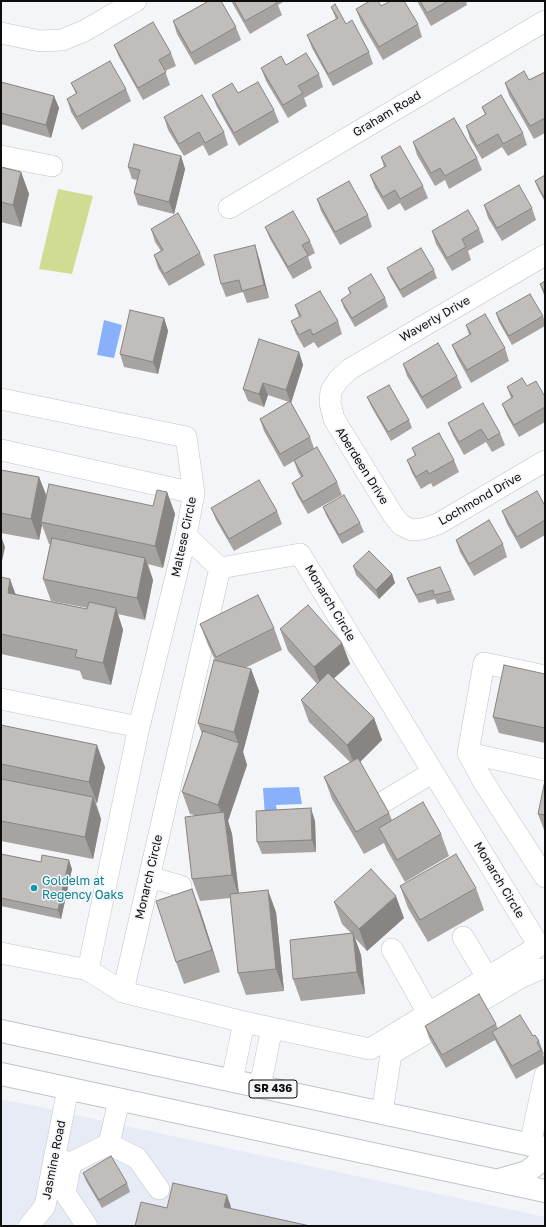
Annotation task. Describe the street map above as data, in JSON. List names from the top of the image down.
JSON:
{
  "streets": {
    "main road": ["SR 436"],
    "street": [
      "Graham Road",
      "Waverly Drive",
      "Aberdeen Drive",
      "Lochmond Drive",
      "Maltese Circle",
      "Monarch Circle",
      "Jasmine Road"
    ]
  },
  "crossings": [
    ["Waverly Drive", "Aberdeen Drive"],
    ["Aberdeen Drive", "Lochmond Drive"]
  ],
  "places": ["Goldelm at Regency Oaks"]
}
